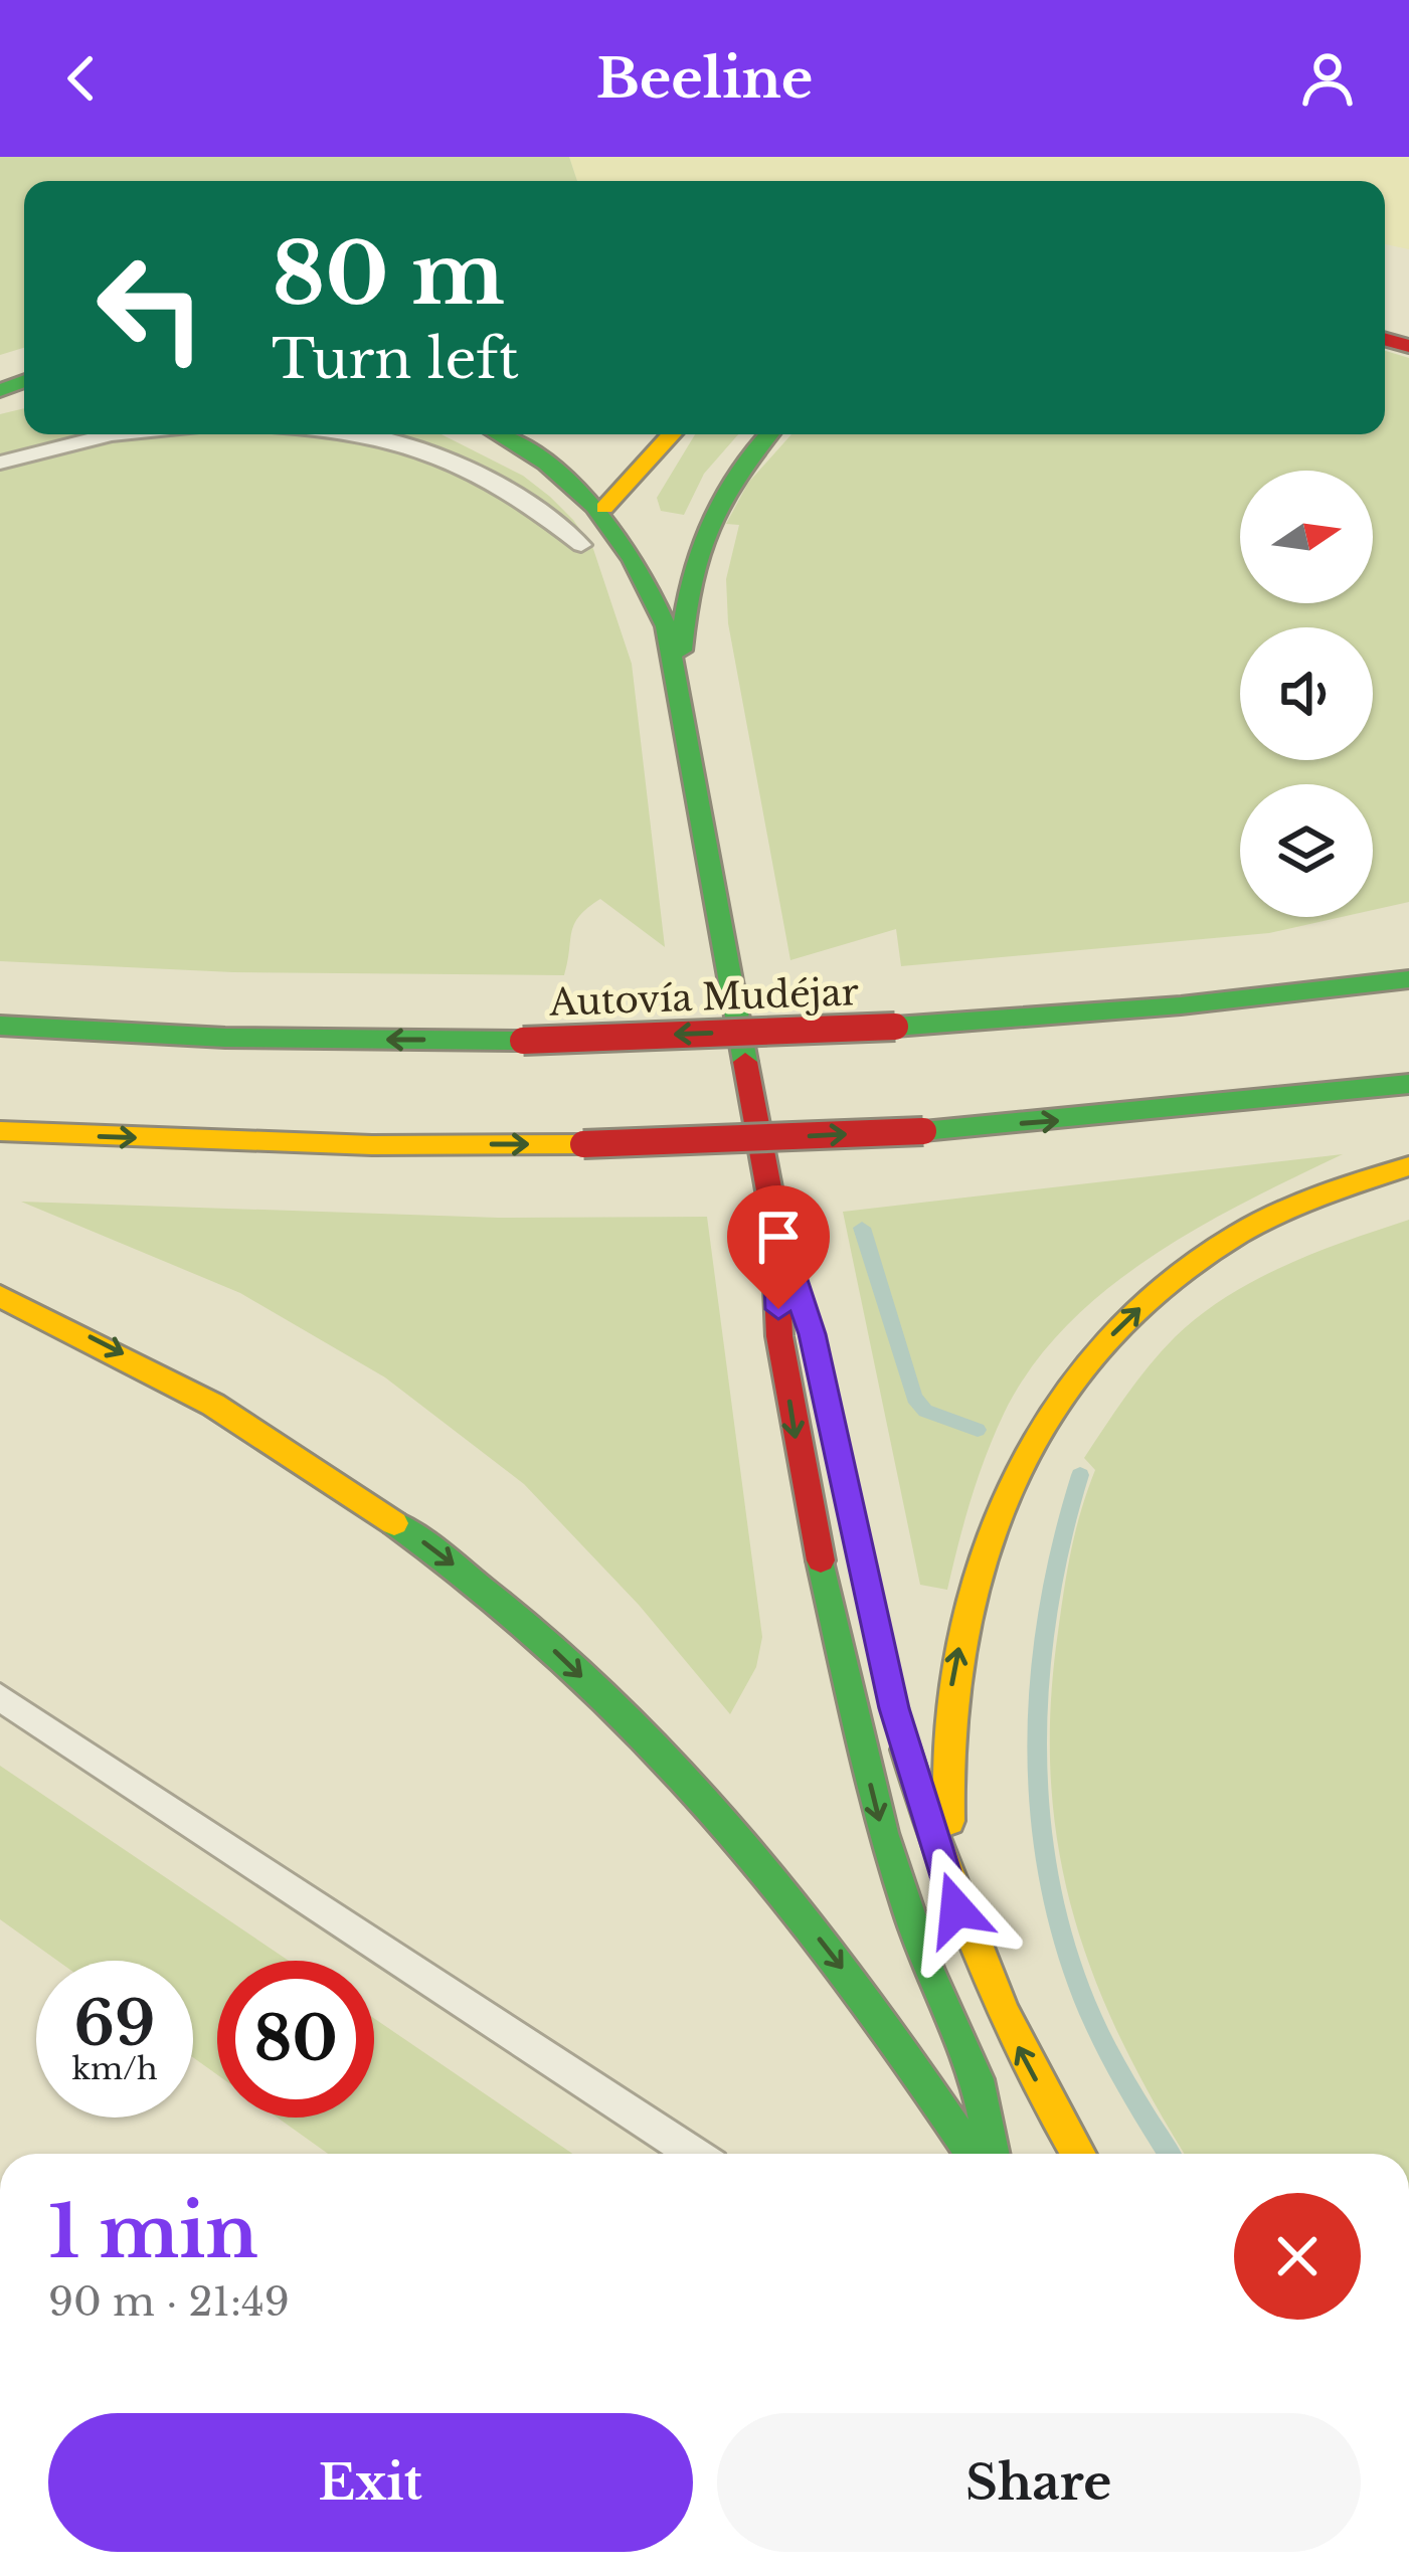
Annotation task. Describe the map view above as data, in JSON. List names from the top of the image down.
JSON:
{
  "streets": {
    "highway": ["Autovía Mudéjar"]
  },
  "north": "right",
  "page": {
    "header": "Beeline",
    "turn": ["80 m", "Turn left"],
    "speed": "69 km/h",
    "limit": "80",
    "heading": ["1 min", "90 m · 21:49"],
    "buttons": ["Exit", "Share"]
  }
}
